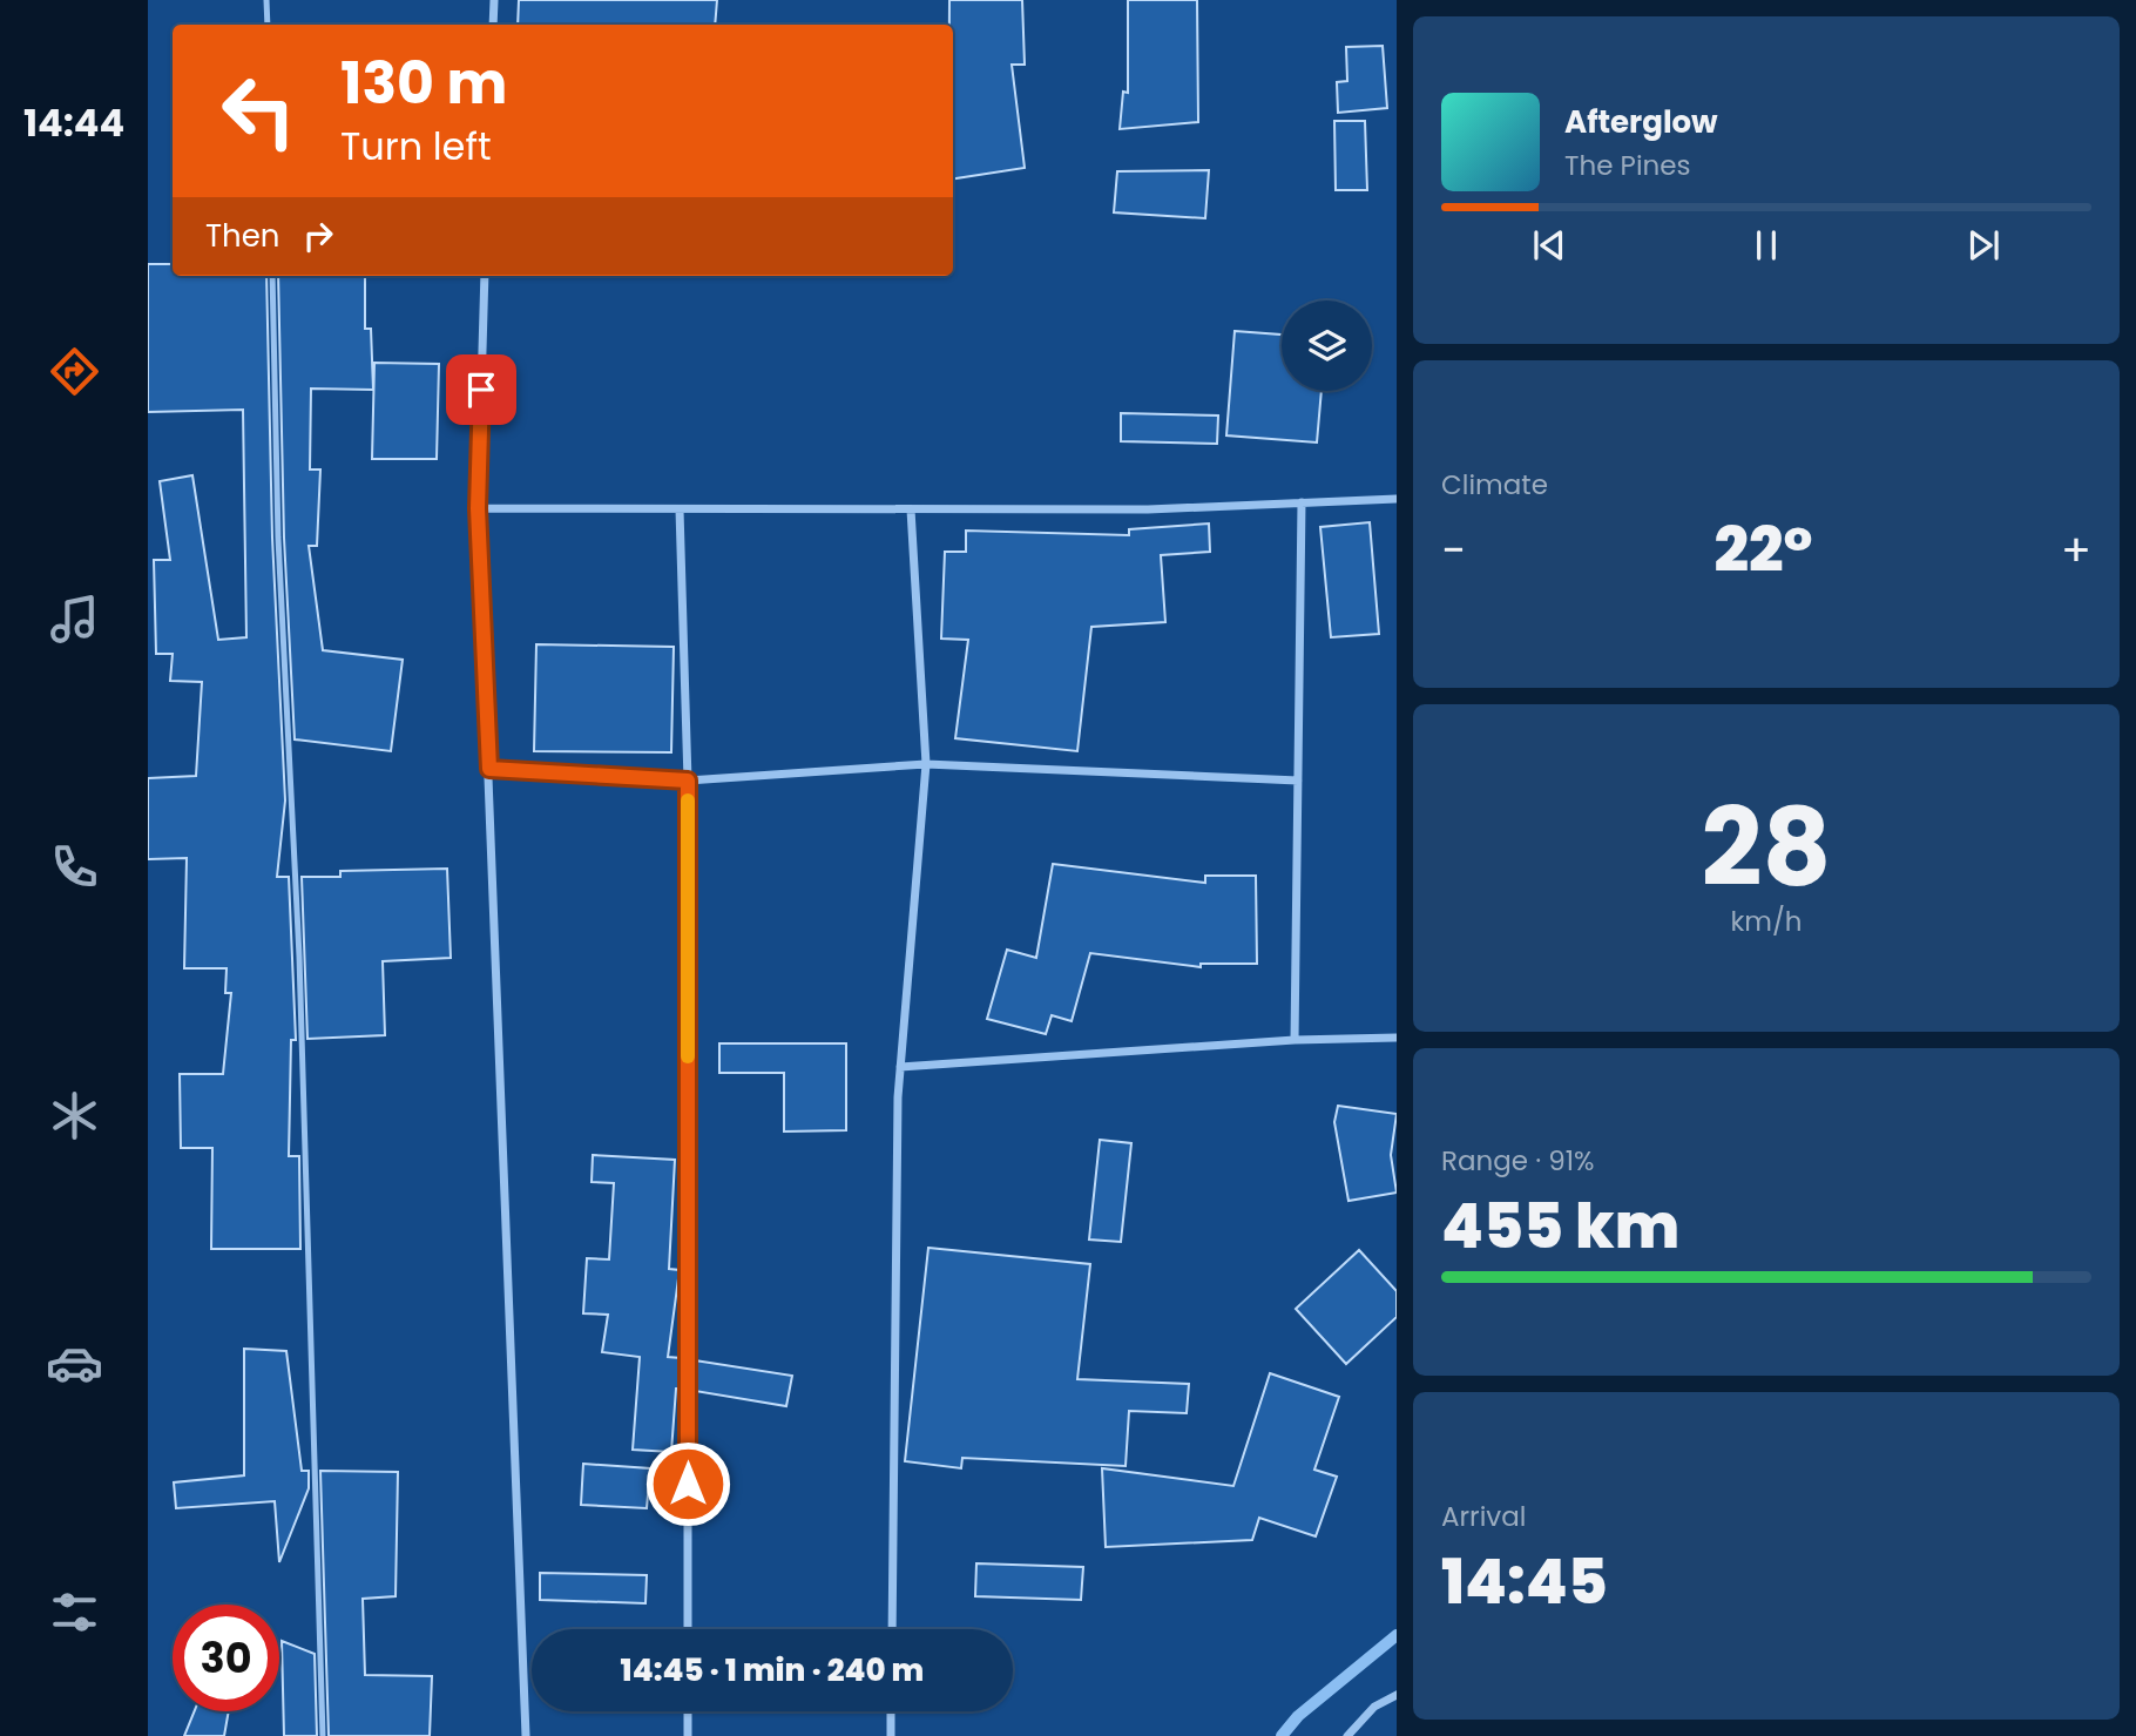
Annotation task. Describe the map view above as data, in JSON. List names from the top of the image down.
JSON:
{
  "page": {
    "tabs": "14:44",
    "turn": ["130 m", "Turn left"],
    "song": ["Afterglow", "The Pines"],
    "then": "Then",
    "tile": [
      "Climate",
      ["28", "km/h"],
      ["Range · 91%", "455 km"],
      ["Arrival", "14:45"]
    ],
    "heat": ["−", "22°", "+"],
    "limit": "30",
    "trip": "14:45 · 1 min · 240 m"
  }
}
